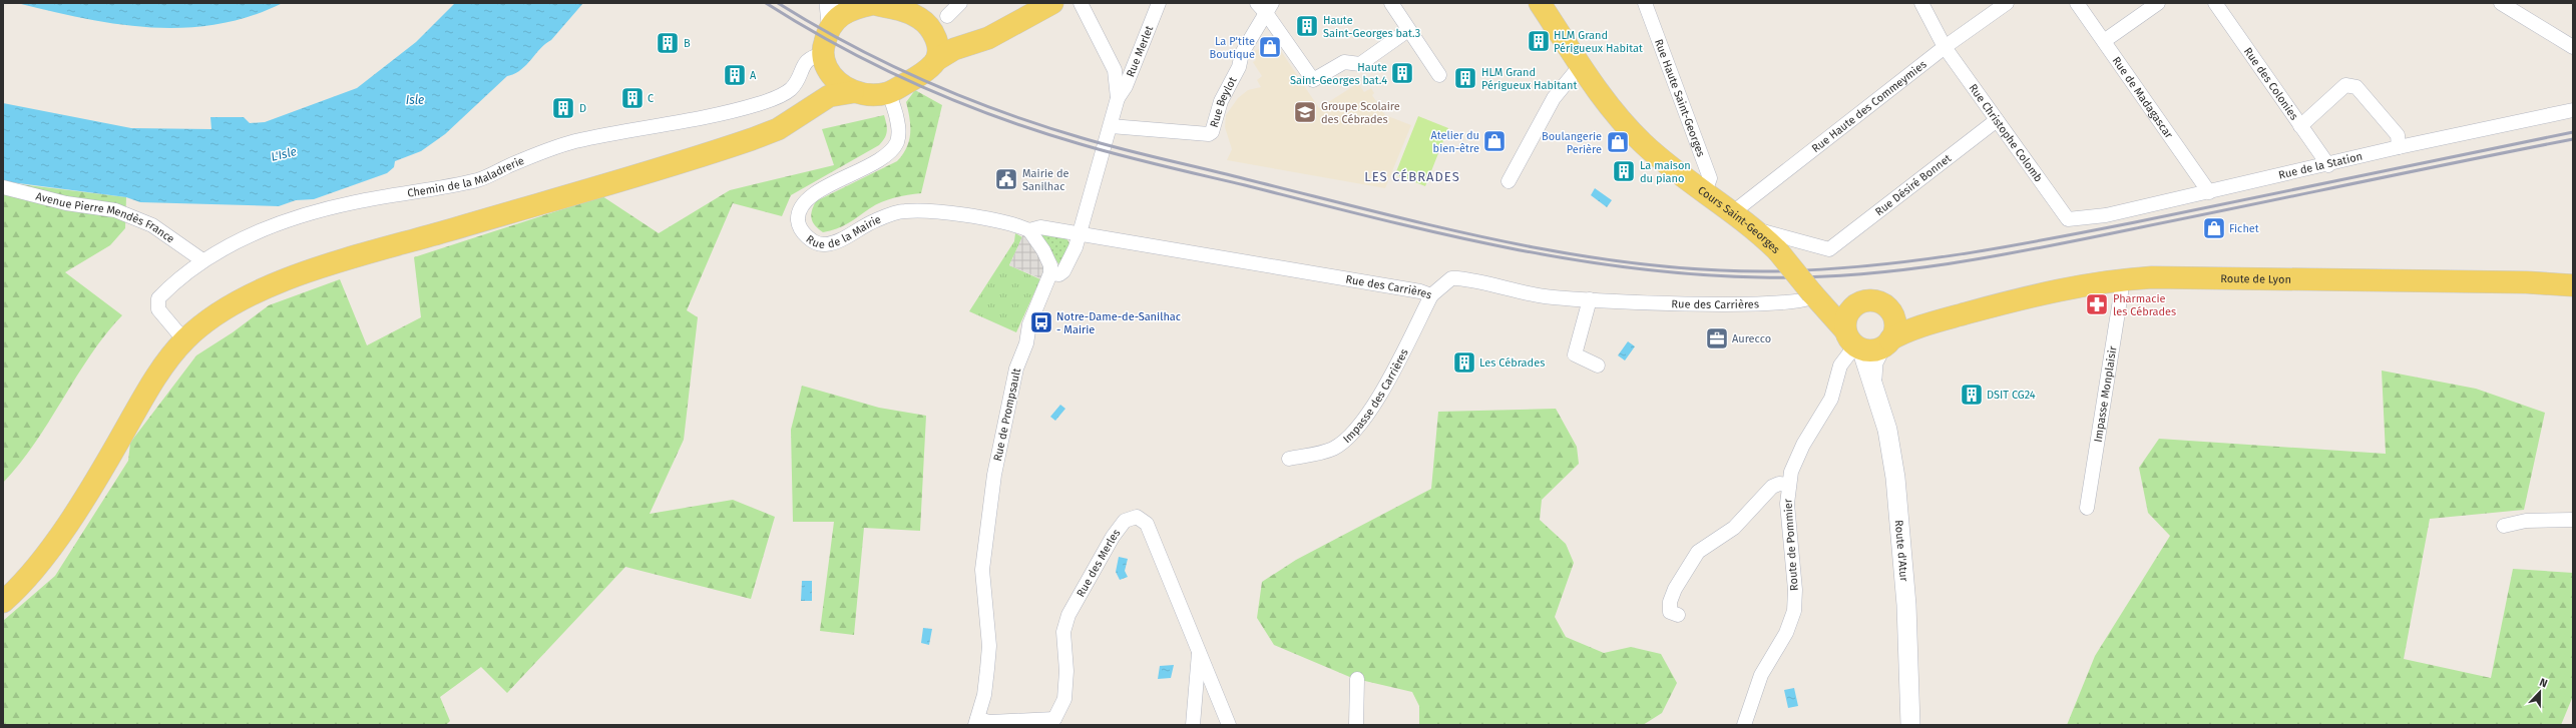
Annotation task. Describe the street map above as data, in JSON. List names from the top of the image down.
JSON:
{
  "streets": {
    "main road": ["Cours Saint-Georges", "Route de Lyon", "Route d'Atur"],
    "street": [
      "Rue Merlet",
      "Rue des Colonies",
      "Rue Haute Saint-Georges",
      "Rue de Madagascar",
      "Rue Beylot",
      "Rue Haute des Commeymies",
      "Rue Christophe Colomb",
      "Rue de la Station",
      "Chemin de la Maladrerie",
      "Rue Désiré Bonnet",
      "Avenue Pierre Mendès France",
      "Rue de la Mairie",
      "Rue des Carrières",
      "Impasse des Carrières",
      "Impasse Monplaisir",
      "Rue de Prompsault",
      "Route de Pommier",
      "Rue des Merles"
    ]
  },
  "crossings": [
    ["Rue des Colonies", "Rue de la Station"],
    ["Rue Haute Saint-Georges", "Cours Saint-Georges"],
    ["Rue de Madagascar", "Rue de la Station"],
    ["Rue Haute des Commeymies", "Rue Christophe Colomb"],
    ["Rue Haute des Commeymies", "Cours Saint-Georges"],
    ["Rue Christophe Colomb", "Rue de la Station"],
    ["Rue Christophe Colomb", "Rue Désiré Bonnet"],
    ["Chemin de la Maladrerie", "Avenue Pierre Mendès France"],
    ["Chemin de la Maladrerie", "Rue de la Mairie"],
    ["Rue Désiré Bonnet", "Cours Saint-Georges"],
    ["Cours Saint-Georges", "Route de Lyon"],
    ["Cours Saint-Georges", "Rue des Carrières"],
    ["Cours Saint-Georges", "Route de Pommier"],
    ["Cours Saint-Georges", "Route d'Atur"],
    ["Rue de la Mairie", "Rue des Carrières"],
    ["Route de Lyon", "Impasse Monplaisir"],
    ["Route de Lyon", "Route de Pommier"],
    ["Route de Lyon", "Route d'Atur"],
    ["Rue des Carrières", "Impasse des Carrières"],
    ["Rue de Prompsault", "Rue des Merles"],
    ["Route de Pommier", "Route d'Atur"]
  ],
  "districts": ["LES CÉBRADES"],
  "water": ["Isle", "L'Isle"],
  "places": {
    "building": [
      "Haute Saint-Georges bat.3",
      "HLM Grand Périgueux Habitat",
      "B",
      "Haute Saint-Georges bat.4",
      "A",
      "HLM Grand Périgueux Habitant",
      "C",
      "D",
      "La maison du piano",
      "Les Cébrades",
      "DSIT CG24"
    ],
    "shop": [
      "La P'tite Boutique",
      "Atelier du bien-être",
      "Boulangerie Perière",
      "Fichet"
    ],
    "school or university": ["Groupe Scolaire des Cébrades"],
    "public building": ["Mairie de Sanilhac"],
    "pharmacy": ["Pharmacie les Cébrades"],
    "bus stop": ["Notre-Dame-de-Sanilhac - Mairie"],
    "office": ["Aurecco"]
  },
  "north": "top"
}
